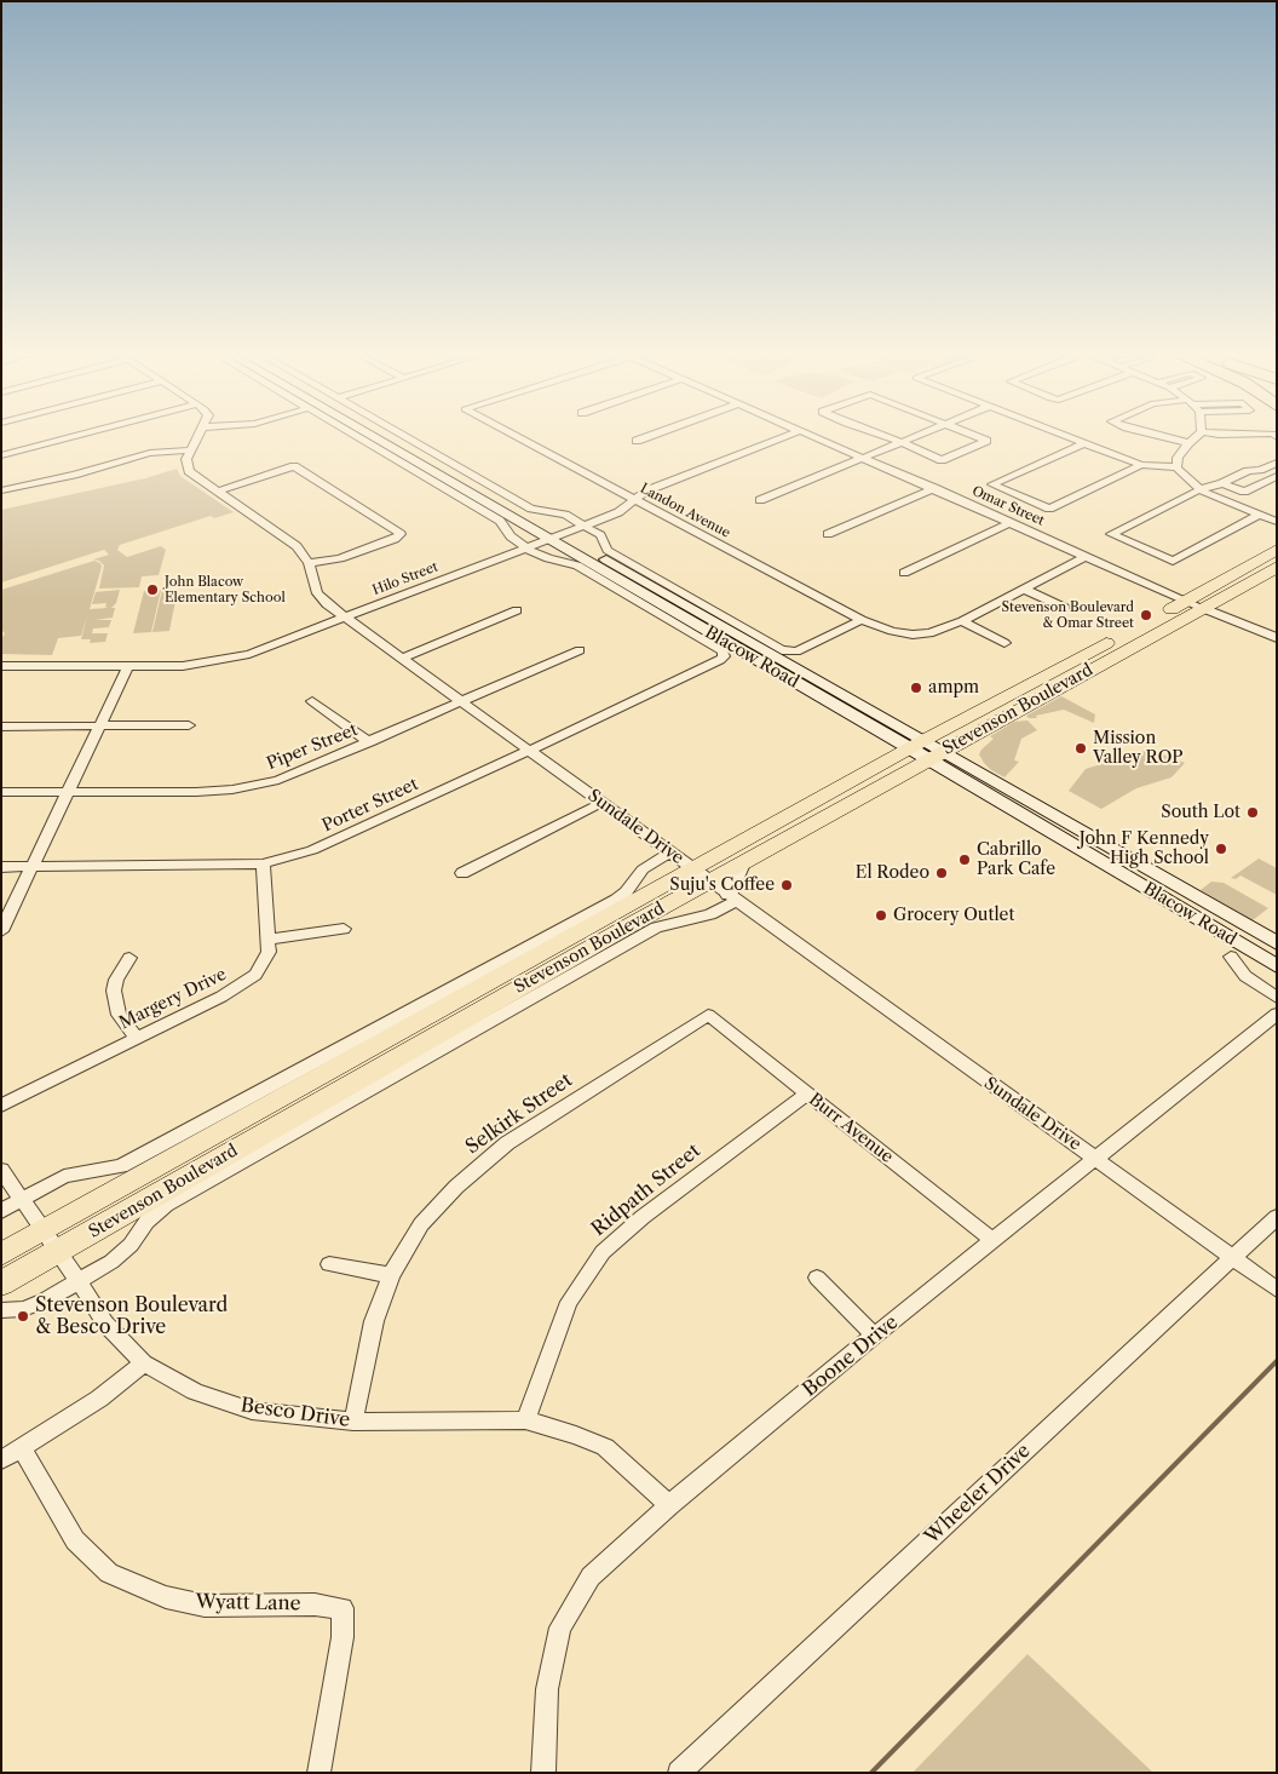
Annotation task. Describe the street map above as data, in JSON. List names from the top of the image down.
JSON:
{
  "streets": {
    "main road": ["Blacow Road", "Stevenson Boulevard"],
    "street": [
      "Omar Street",
      "Landon Avenue",
      "Hilo Street",
      "Piper Street",
      "Porter Street",
      "Sundale Drive",
      "Margery Drive",
      "Selkirk Street",
      "Burr Avenue",
      "Ridpath Street",
      "Boone Drive",
      "Besco Drive",
      "Wheeler Drive",
      "Wyatt Lane"
    ]
  },
  "crossings": [
    ["Omar Street", "Landon Avenue"],
    ["Omar Street", "Stevenson Boulevard"],
    ["Landon Avenue", "Hilo Street"],
    ["Landon Avenue", "Blacow Road"],
    ["Hilo Street", "Blacow Road"],
    ["Hilo Street", "Sundale Drive"],
    ["Blacow Road", "Stevenson Boulevard"],
    ["Blacow Road", "Porter Street"],
    ["Stevenson Boulevard", "Sundale Drive"],
    ["Stevenson Boulevard", "Besco Drive"],
    ["Piper Street", "Sundale Drive"],
    ["Porter Street", "Sundale Drive"],
    ["Porter Street", "Margery Drive"],
    ["Sundale Drive", "Boone Drive"],
    ["Sundale Drive", "Wheeler Drive"],
    ["Selkirk Street", "Burr Avenue"],
    ["Selkirk Street", "Besco Drive"],
    ["Burr Avenue", "Ridpath Street"],
    ["Burr Avenue", "Boone Drive"],
    ["Ridpath Street", "Besco Drive"],
    ["Boone Drive", "Besco Drive"]
  ],
  "places": [
    "John Blacow Elementary School",
    "Stevenson Boulevard & Omar Street",
    "ampm",
    "Mission Valley ROP",
    "South Lot",
    "John F Kennedy High School",
    "Cabrillo Park Cafe",
    "El Rodeo",
    "Suju's Coffee",
    "Grocery Outlet",
    "Stevenson Boulevard & Besco Drive"
  ]
}
